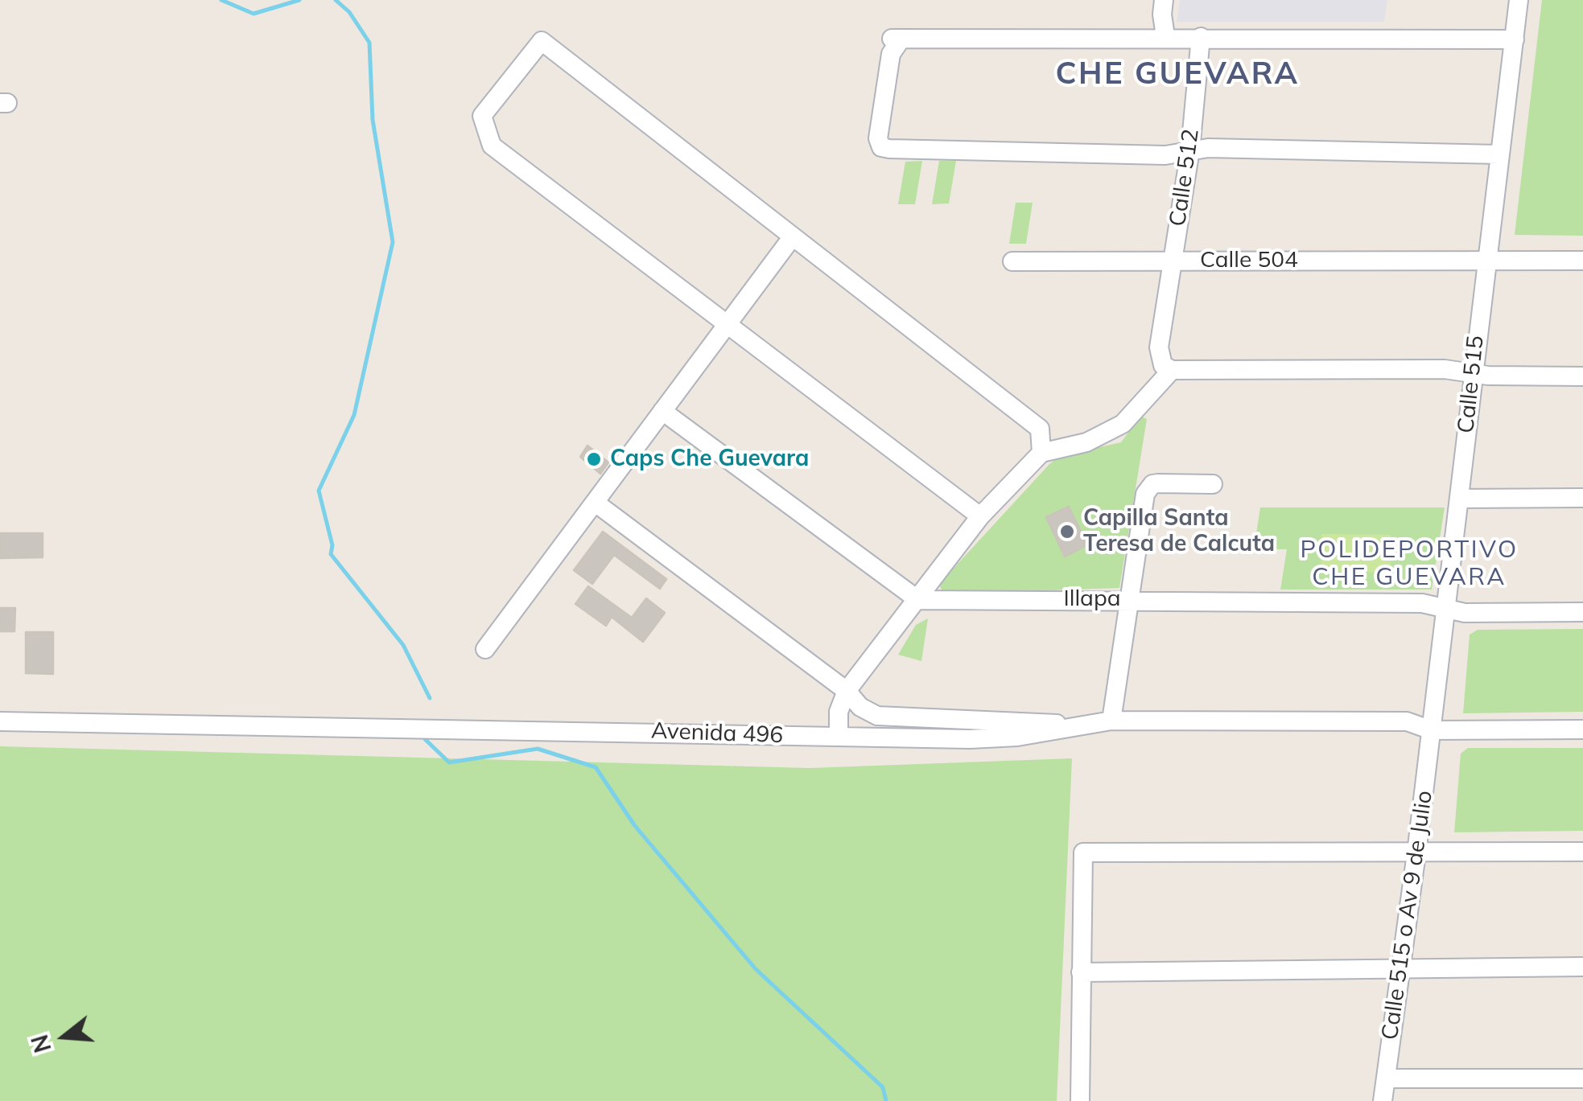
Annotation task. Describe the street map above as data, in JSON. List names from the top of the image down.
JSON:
{
  "streets": {
    "street": [
      "Calle 512",
      "Calle 504",
      "Calle 515",
      "Illapa",
      "Avenida 496",
      "Calle 515 o Av 9 de Julio"
    ]
  },
  "crossings": [
    ["Calle 512", "Calle 504"],
    ["Calle 504", "Calle 515"],
    ["Calle 515", "Illapa"],
    ["Calle 515", "Avenida 496"],
    ["Calle 515", "Calle 515 o Av 9 de Julio"],
    ["Avenida 496", "Calle 515 o Av 9 de Julio"]
  ],
  "districts": ["CHE GUEVARA", "POLIDEPORTIVO CHE GUEVARA"],
  "places": ["Caps Che Guevara", "Capilla Santa Teresa de Calcuta"],
  "north": "left"
}
